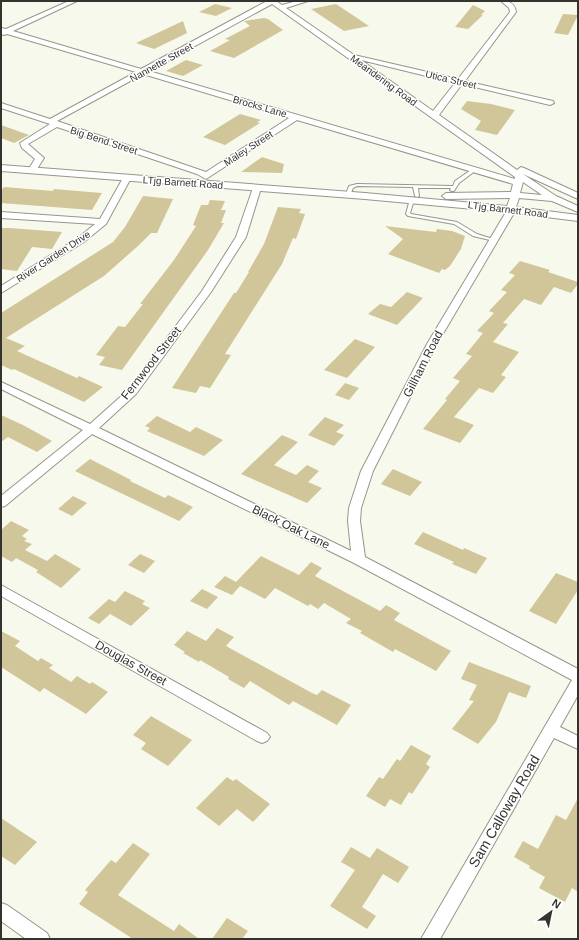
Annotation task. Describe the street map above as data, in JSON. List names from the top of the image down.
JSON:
{
  "streets": {
    "street": [
      "Nannette Street",
      "Utica Street",
      "Meandering Road",
      "Brocks Lane",
      "Big Bend Street",
      "Maley Street",
      "LTjg Barnett Road",
      "River Garden Drive",
      "Fernwood Street",
      "Gillham Road",
      "Black Oak Lane",
      "Douglas Street",
      "Sam Calloway Road"
    ]
  },
  "crossings": [
    ["Nannette Street", "Meandering Road"],
    ["Nannette Street", "Brocks Lane"],
    ["Nannette Street", "Big Bend Street"],
    ["Nannette Street", "LTjg Barnett Road"],
    ["Utica Street", "Meandering Road"],
    ["Meandering Road", "Brocks Lane"],
    ["Meandering Road", "LTjg Barnett Road"],
    ["Meandering Road", "Gillham Road"],
    ["Brocks Lane", "Maley Street"],
    ["Brocks Lane", "Gillham Road"],
    ["Big Bend Street", "Maley Street"],
    ["Big Bend Street", "LTjg Barnett Road"],
    ["Maley Street", "LTjg Barnett Road"],
    ["LTjg Barnett Road", "River Garden Drive"],
    ["LTjg Barnett Road", "Fernwood Street"],
    ["LTjg Barnett Road", "Gillham Road"],
    ["Fernwood Street", "Black Oak Lane"],
    ["Gillham Road", "Black Oak Lane"]
  ],
  "north": "top right"
}
